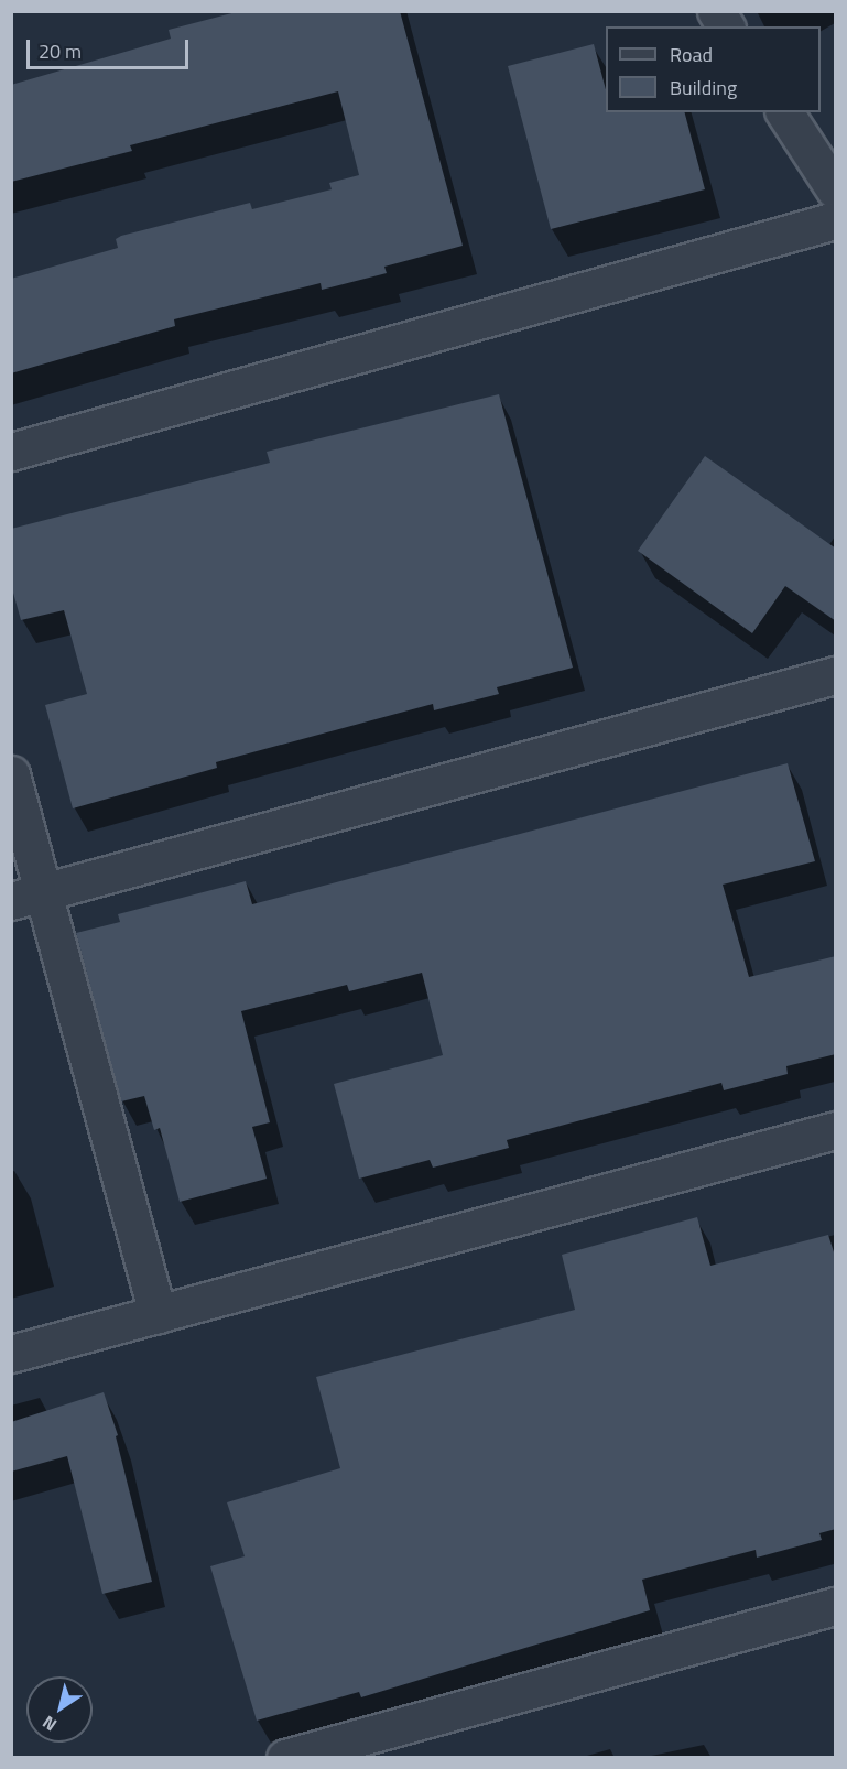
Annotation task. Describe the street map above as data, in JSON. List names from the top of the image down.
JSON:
{
  "legend": ["Road", "Building"],
  "scale_bar": "20 m",
  "north": "bottom left"
}
